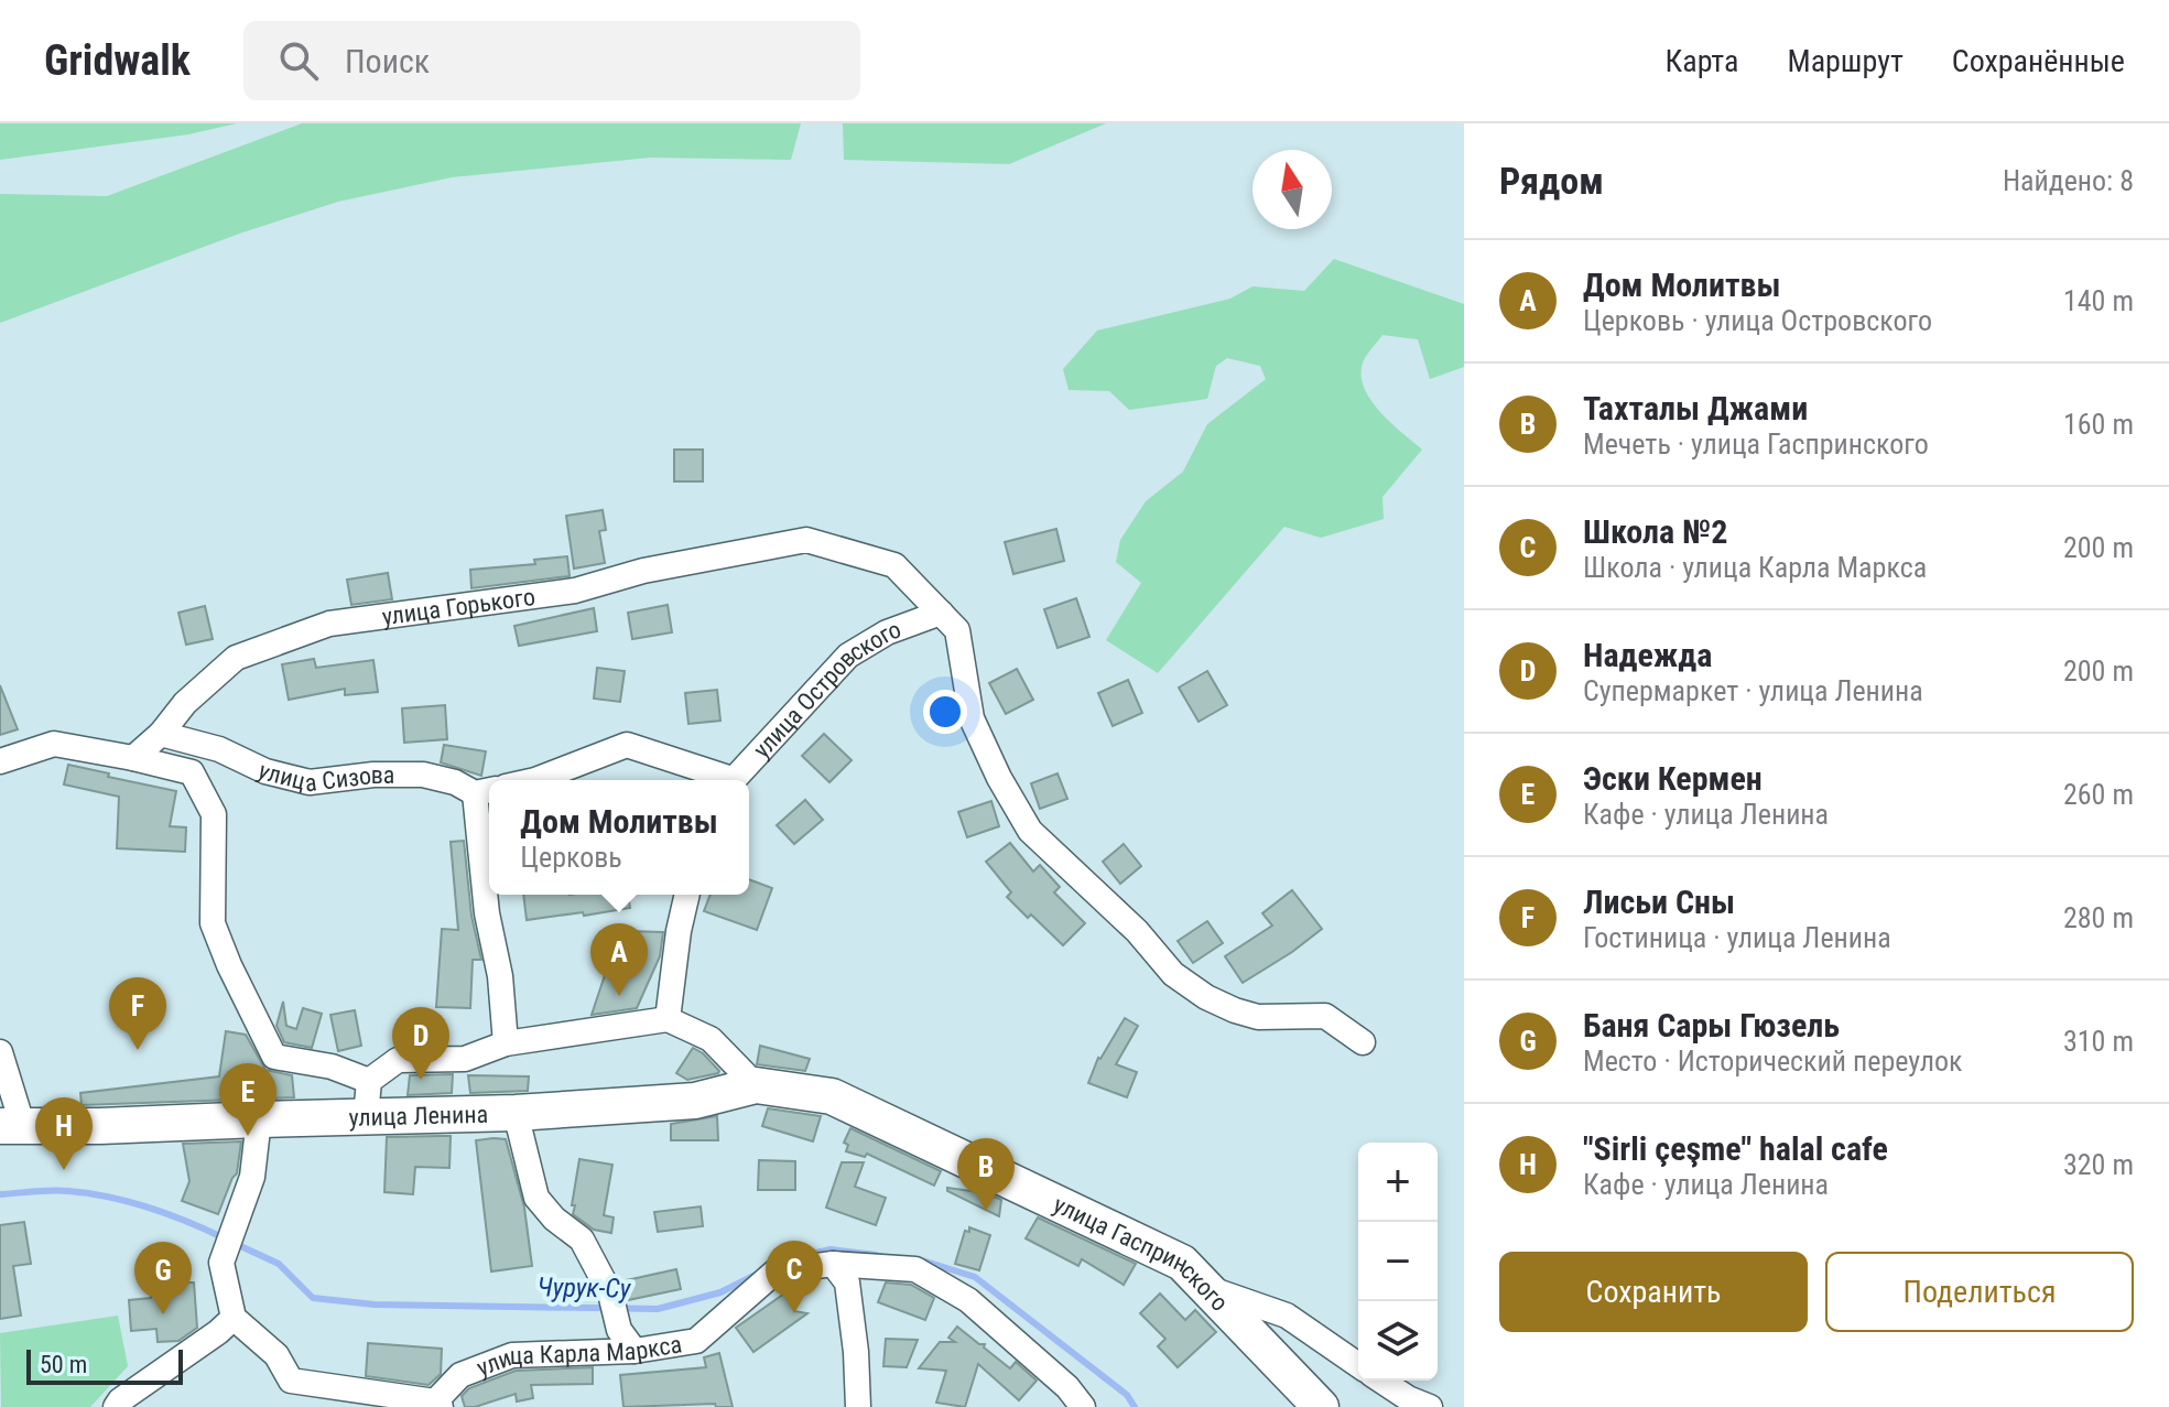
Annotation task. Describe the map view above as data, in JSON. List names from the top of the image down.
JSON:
{
  "streets": {
    "main road": ["улица Ленина", "улица Гаспринского"],
    "street": [
      "улица Горького",
      "улица Островского",
      "улица Сизова",
      "улица Карла Маркса"
    ]
  },
  "crossings": [
    ["улица Горького", "улица Островского"],
    ["улица Горького", "улица Сизова"],
    ["улица Ленина", "улица Гаспринского"]
  ],
  "water": ["Чурук-Су"],
  "scale_bar": "50 m",
  "north": "top",
  "page": {
    "header": "Gridwalk",
    "search": "Поиск",
    "nav": ["Карта", "Маршрут", "Сохранённые"],
    "heading": ["Рядом", "Найдено: 8"],
    "list": [
      {
        "mark": "A",
        "name": "Дом Молитвы",
        "note": "Церковь · улица Островского",
        "value": "140 m"
      },
      {
        "mark": "B",
        "name": "Тахталы Джами",
        "note": "Мечеть · улица Гаспринского",
        "value": "160 m"
      },
      {
        "mark": "C",
        "name": "Школа №2",
        "note": "Школа · улица Карла Маркса",
        "value": "200 m"
      },
      {
        "mark": "D",
        "name": "Надежда",
        "note": "Супермаркет · улица Ленина",
        "value": "200 m"
      },
      {
        "mark": "E",
        "name": "Эски Кермен",
        "note": "Кафе · улица Ленина",
        "value": "260 m"
      },
      {
        "mark": "F",
        "name": "Лисьи Сны",
        "note": "Гостиница · улица Ленина",
        "value": "280 m"
      },
      {
        "mark": "G",
        "name": "Баня Сары Гюзель",
        "note": "Место · Исторический переулок",
        "value": "310 m"
      },
      {
        "mark": "H",
        "name": "\"Sirli çeşme\" halal cafe",
        "note": "Кафе · улица Ленина",
        "value": "320 m"
      }
    ],
    "popup": ["Дом Молитвы", "Церковь"],
    "pins": [
      "A",
      "F",
      "D",
      "E",
      "H",
      "B",
      "C",
      "G"
    ],
    "map_buttons": ["+", "−"],
    "buttons": ["Сохранить", "Поделиться"],
    "scale": "50 m"
  }
}
